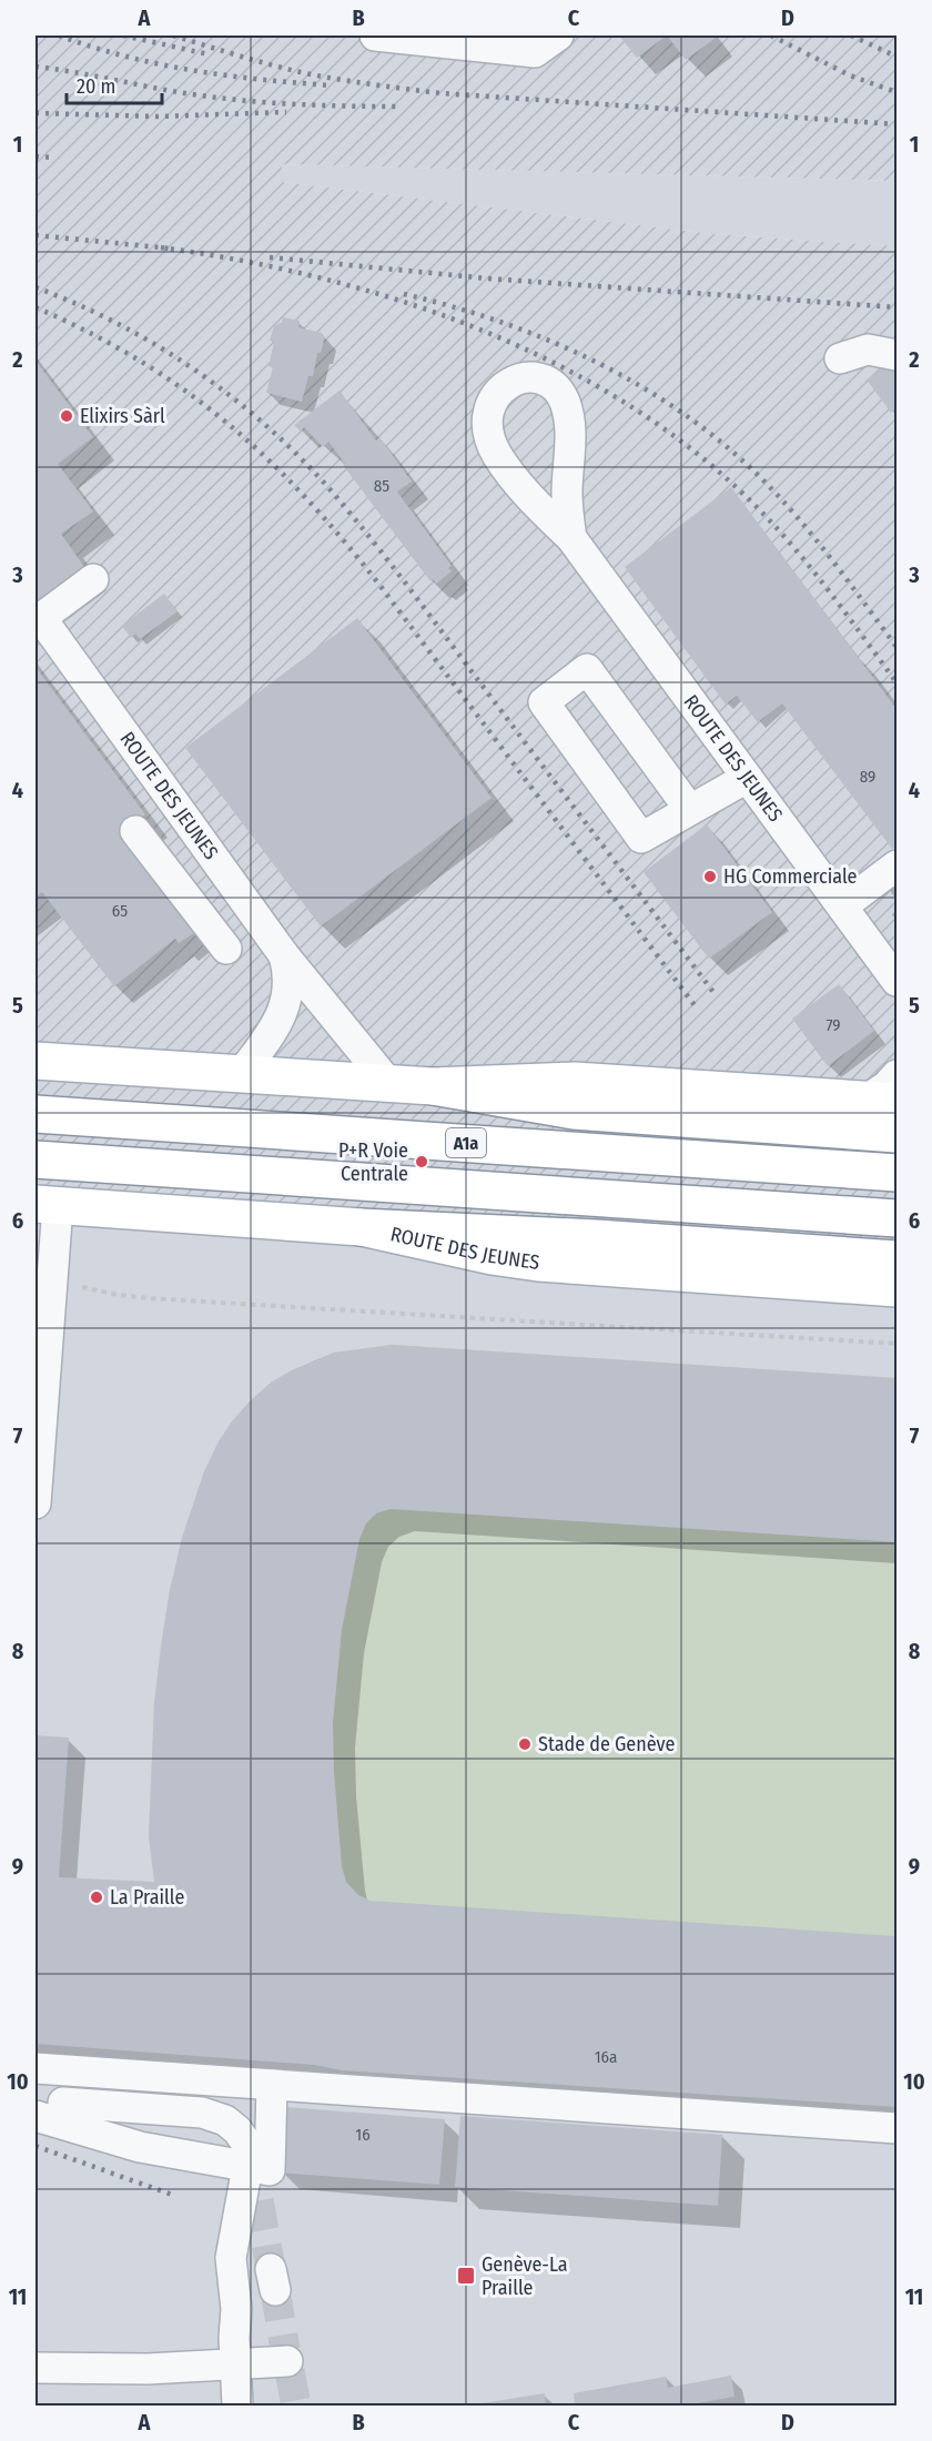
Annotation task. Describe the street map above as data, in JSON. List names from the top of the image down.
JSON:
{
  "streets": {
    "main road": ["ROUTE DES JEUNES", "A1a"]
  },
  "places": {
    "other": [
      "Elixirs Sàrl",
      "HG Commerciale",
      "P+R Voie Centrale",
      "Stade de Genève",
      "La Praille"
    ],
    "transit": ["Genève-La Praille"]
  },
  "house_numbers": [
    "85",
    "89",
    "65",
    "79",
    "16a",
    "16"
  ],
  "scale_bar": "20 m",
  "grid": {
    "columns": [
      "A",
      "B",
      "C",
      "D"
    ],
    "rows": [
      "1",
      "2",
      "3",
      "4",
      "5",
      "6",
      "7",
      "8",
      "9",
      "10",
      "11"
    ]
  }
}
